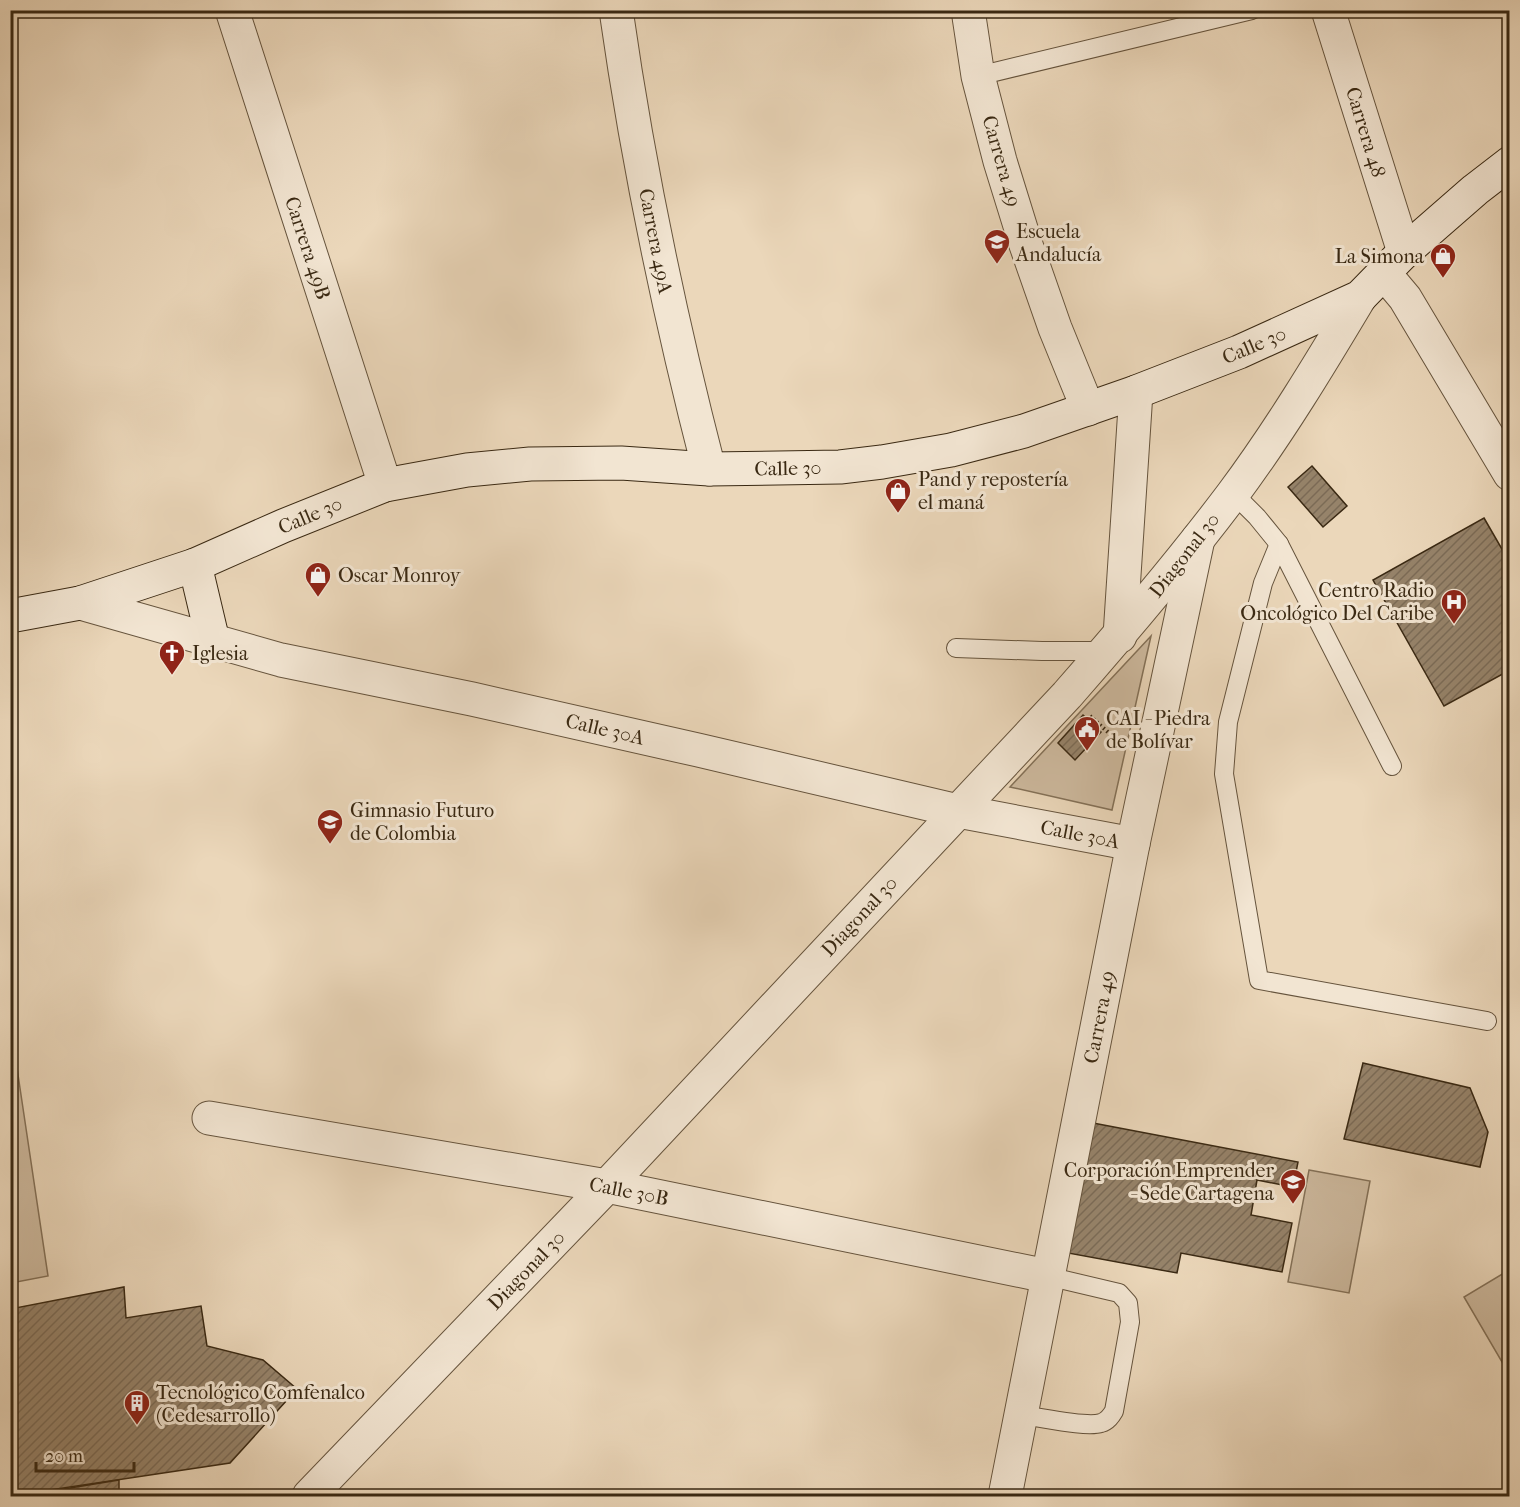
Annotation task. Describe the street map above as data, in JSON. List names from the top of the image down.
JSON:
{
  "streets": {
    "street": [
      "Carrera 48",
      "Carrera 49",
      "Carrera 49A",
      "Carrera 49B",
      "Calle 30",
      "Diagonal 30",
      "Calle 30A",
      "Calle 30B"
    ]
  },
  "crossings": [
    ["Carrera 48", "Calle 30"],
    ["Carrera 49", "Calle 30"],
    ["Carrera 49", "Diagonal 30"],
    ["Carrera 49", "Calle 30A"],
    ["Carrera 49", "Calle 30B"],
    ["Carrera 49A", "Calle 30"],
    ["Carrera 49B", "Calle 30"],
    ["Calle 30", "Diagonal 30"],
    ["Calle 30", "Calle 30A"],
    ["Diagonal 30", "Calle 30A"],
    ["Diagonal 30", "Calle 30B"]
  ],
  "places": {
    "school or university": ["Escuela Andalucía", "Gimnasio Futuro de Colombia", "Corporación Emprender - Sede Cartagena"],
    "shop": ["La Simona", "Pand y repostería el maná", "Oscar Monroy"],
    "hospital": ["Centro Radio Oncológico Del Caribe"],
    "church": ["Iglesia"],
    "public building": ["CAI - Piedra de Bolívar"],
    "building": ["Tecnológico Comfenalco (Cedesarrollo)"]
  },
  "scale_bar": "20 m"
}
